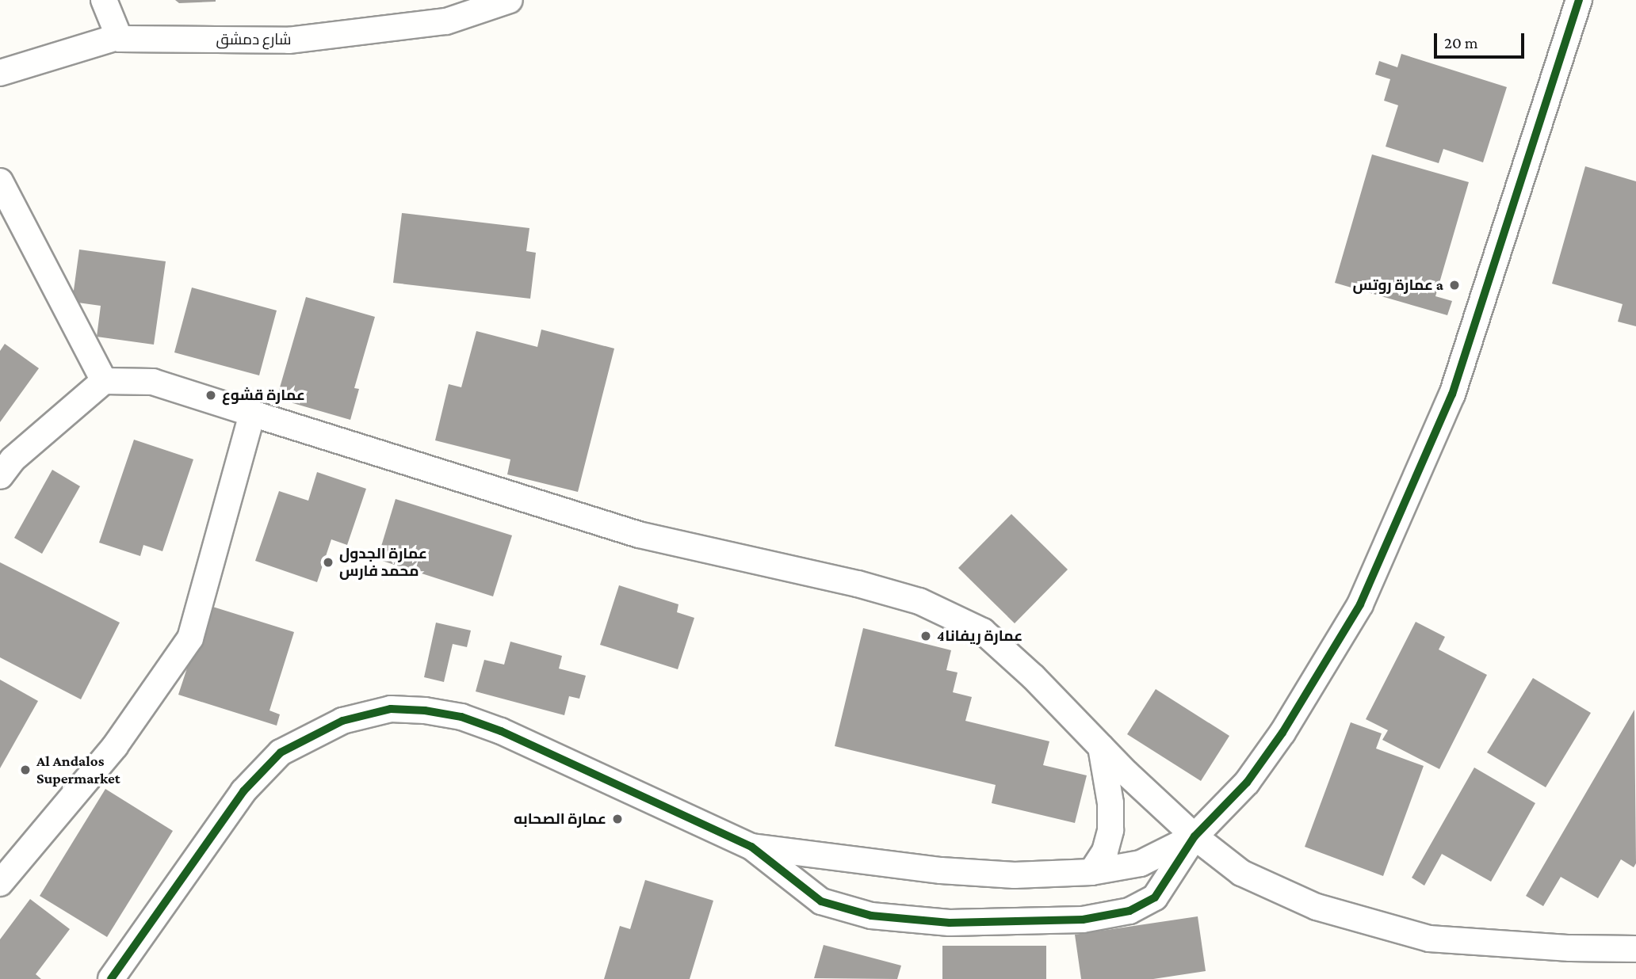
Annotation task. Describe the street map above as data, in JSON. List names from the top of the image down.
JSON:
{
  "streets": {
    "street": ["شارع دمشق"]
  },
  "places": [
    "عمارة روتس a",
    "عمارة قشوع",
    "عمارة الجدول محمد فارس",
    "عمارة ريفانا4",
    "Al Andalos Supermarket",
    "عمارة الصحابه"
  ],
  "scale_bar": "20 m"
}
